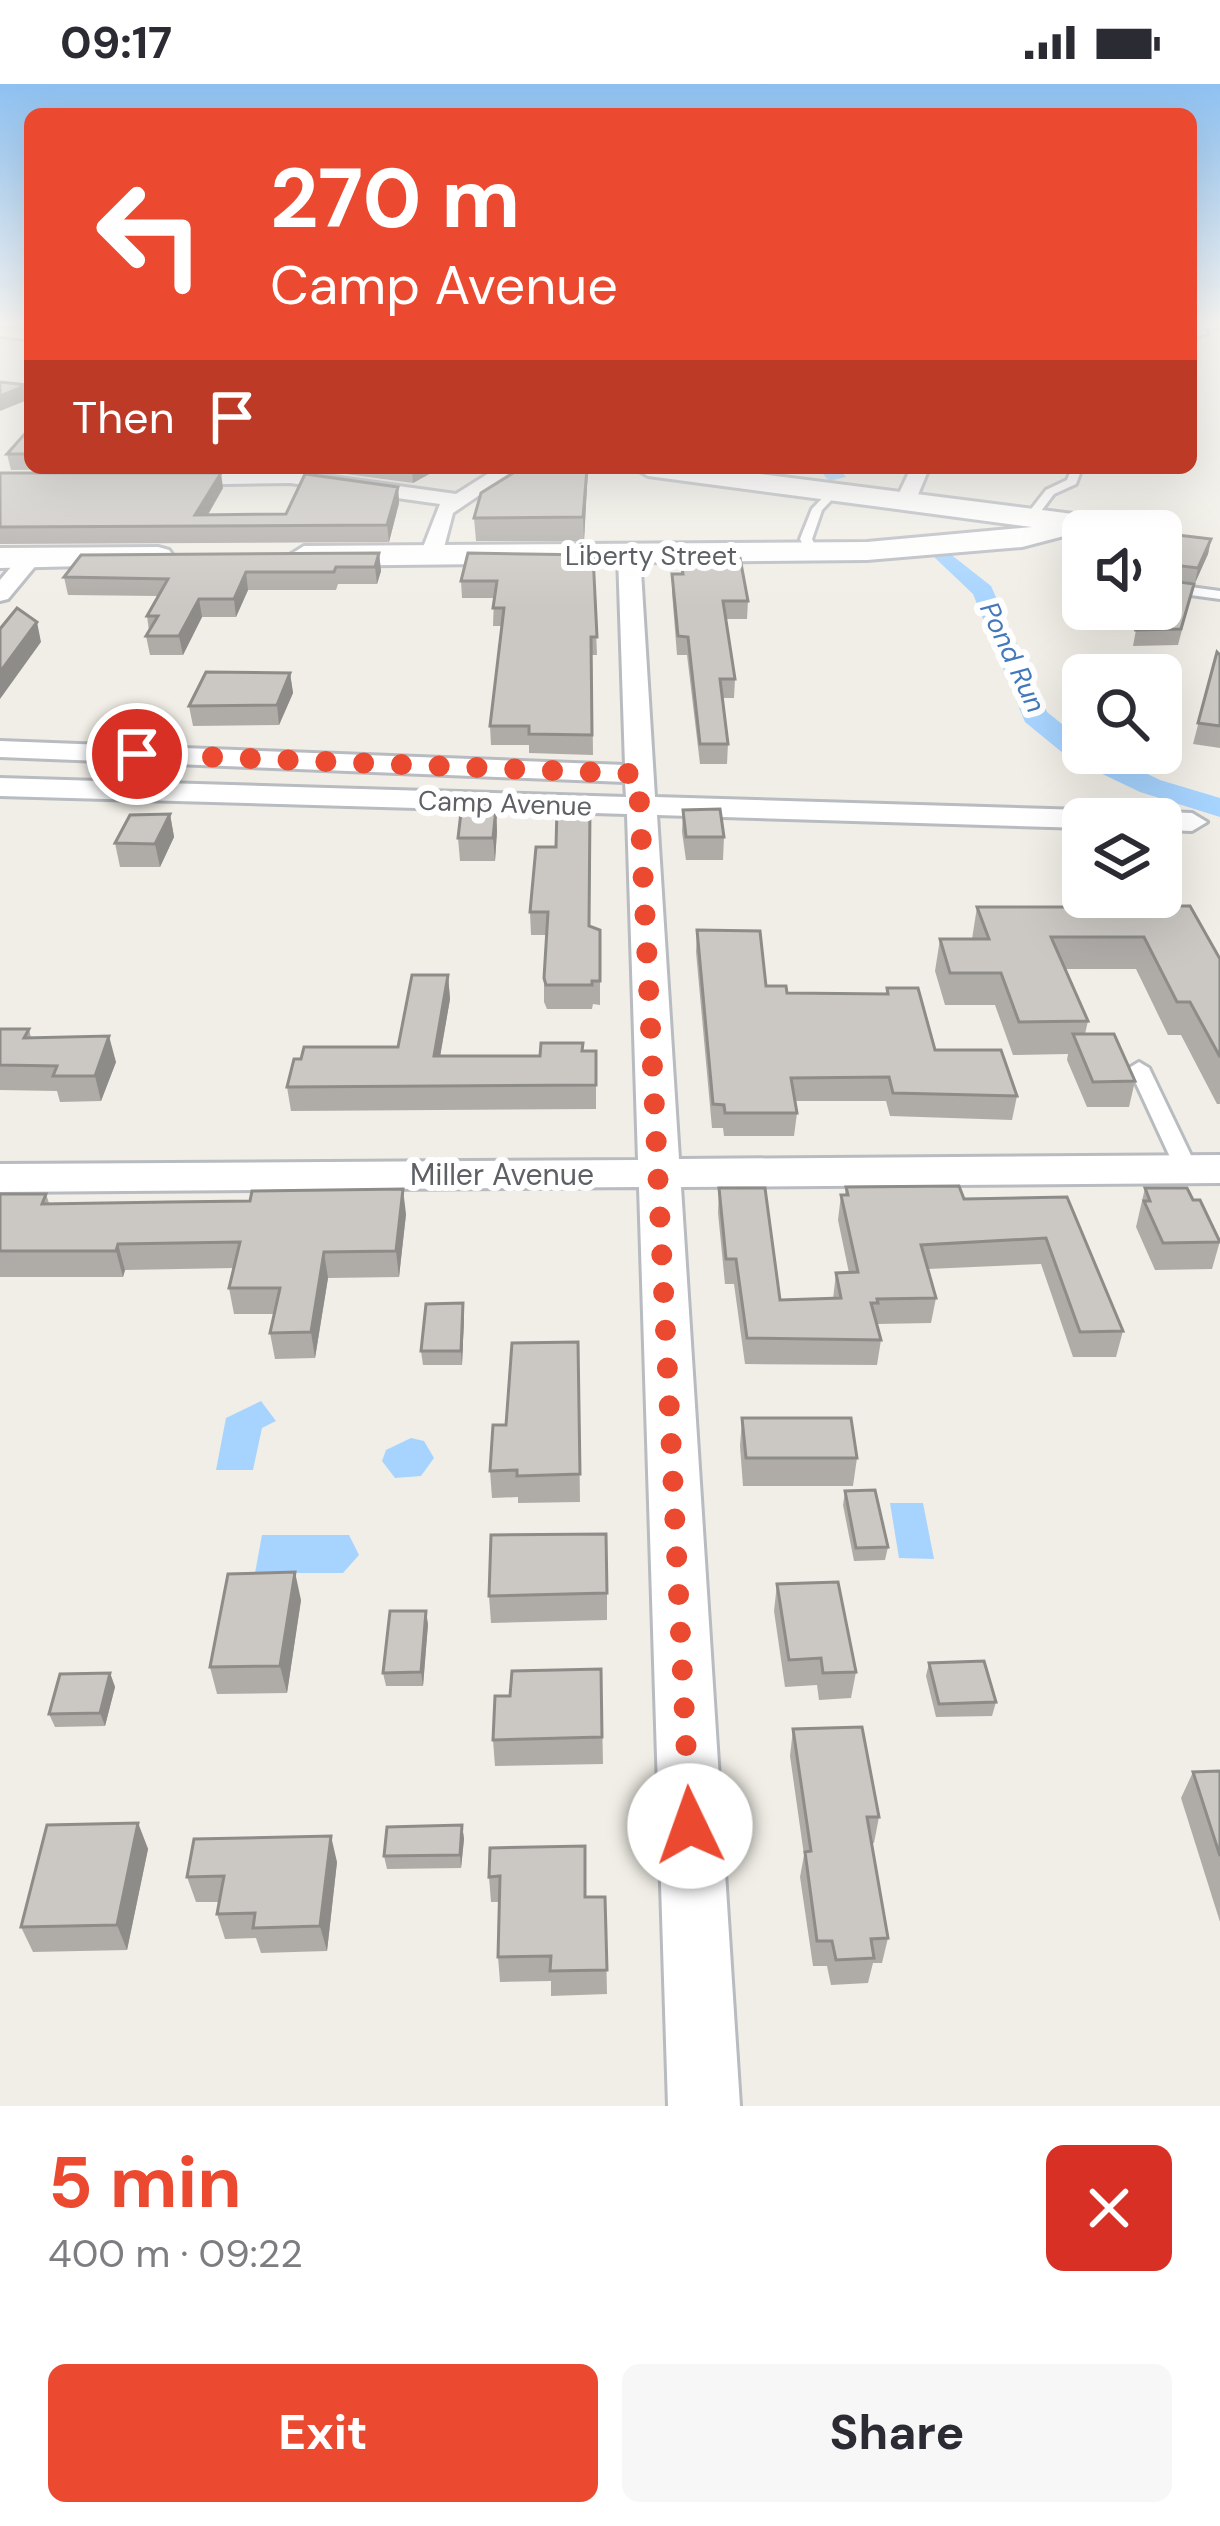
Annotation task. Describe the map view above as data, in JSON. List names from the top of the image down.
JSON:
{
  "streets": {
    "street": ["Liberty Street", "Camp Avenue", "Miller Avenue"]
  },
  "water": ["Pond Run"],
  "page": {
    "status": "09:17",
    "turn": ["270 m", "Camp Avenue"],
    "then": "Then",
    "heading": ["5 min", "400 m · 09:22"],
    "buttons": ["Exit", "Share"]
  }
}
